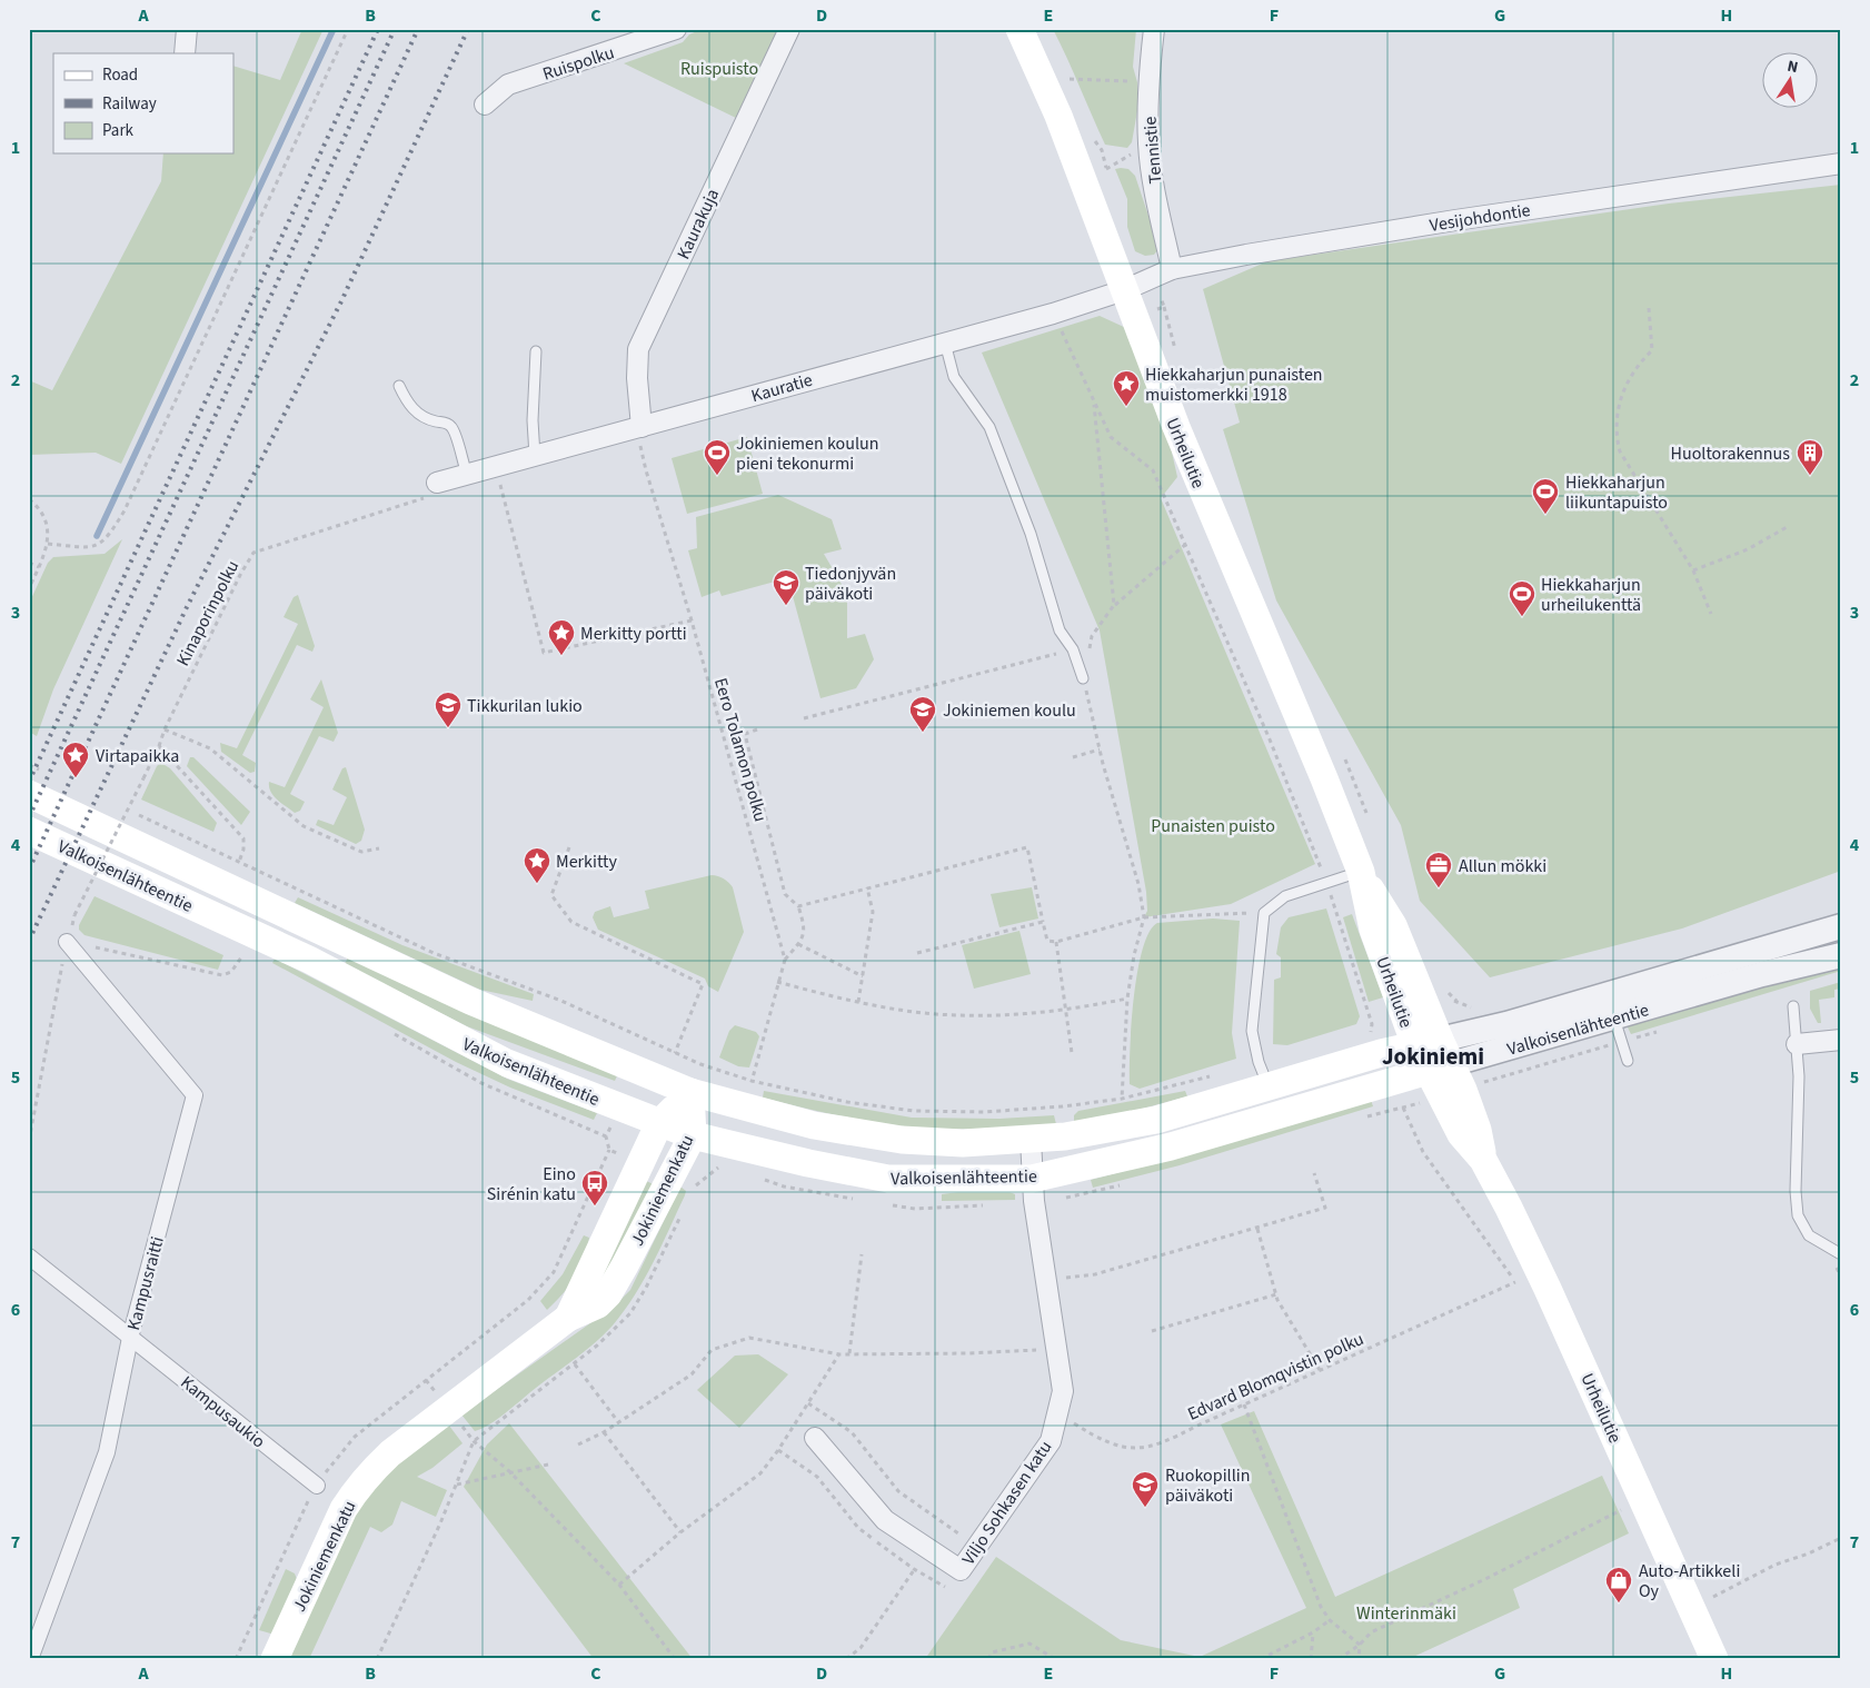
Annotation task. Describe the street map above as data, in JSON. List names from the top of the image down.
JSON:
{
  "streets": {
    "main road": ["Urheilutie", "Valkoisenlähteentie", "Jokiniemenkatu"],
    "street": [
      "Ruispolku",
      "Tennistie",
      "Vesijohdontie",
      "Kaurakuja",
      "Kauratie",
      "Kampusraitti",
      "Kampusaukio",
      "Viljo Sohkasen katu"
    ],
    "path": ["Kinaporinpolku", "Eero Tolamon polku", "Edvard Blomqvistin polku"]
  },
  "crossings": [
    ["Tennistie", "Vesijohdontie"],
    ["Vesijohdontie", "Kauratie"],
    ["Vesijohdontie", "Urheilutie"],
    ["Kaurakuja", "Kauratie"],
    ["Kaurakuja", "Eero Tolamon polku"],
    ["Kauratie", "Urheilutie"],
    ["Kauratie", "Kinaporinpolku"],
    ["Kauratie", "Eero Tolamon polku"],
    ["Urheilutie", "Valkoisenlähteentie"],
    ["Valkoisenlähteentie", "Jokiniemenkatu"],
    ["Valkoisenlähteentie", "Viljo Sohkasen katu"],
    ["Kampusraitti", "Kampusaukio"],
    ["Edvard Blomqvistin polku", "Viljo Sohkasen katu"]
  ],
  "districts": ["Jokiniemi"],
  "parks": ["Ruispuisto", "Punaisten puisto", "Winterinmäki"],
  "places": {
    "place": [
      "Hiekkaharjun punaisten muistomerkki 1918",
      "Merkitty portti",
      "Virtapaikka",
      "Merkitty"
    ],
    "sports": ["Jokiniemen koulun pieni tekonurmi", "Hiekkaharjun liikuntapuisto", "Hiekkaharjun urheilukenttä"],
    "building": ["Huoltorakennus"],
    "school or university": [
      "Tiedonjyvän päiväkoti",
      "Tikkurilan lukio",
      "Jokiniemen koulu",
      "Ruokopillin päiväkoti"
    ],
    "office": ["Allun mökki"],
    "bus stop": ["Eino Sirénin katu"],
    "shop": ["Auto-Artikkeli Oy"]
  },
  "legend": ["Road", "Railway", "Park"],
  "north": "top",
  "grid": {
    "columns": [
      "A",
      "B",
      "C",
      "D",
      "E",
      "F",
      "G",
      "H"
    ],
    "rows": [
      "1",
      "2",
      "3",
      "4",
      "5",
      "6",
      "7"
    ]
  }
}
